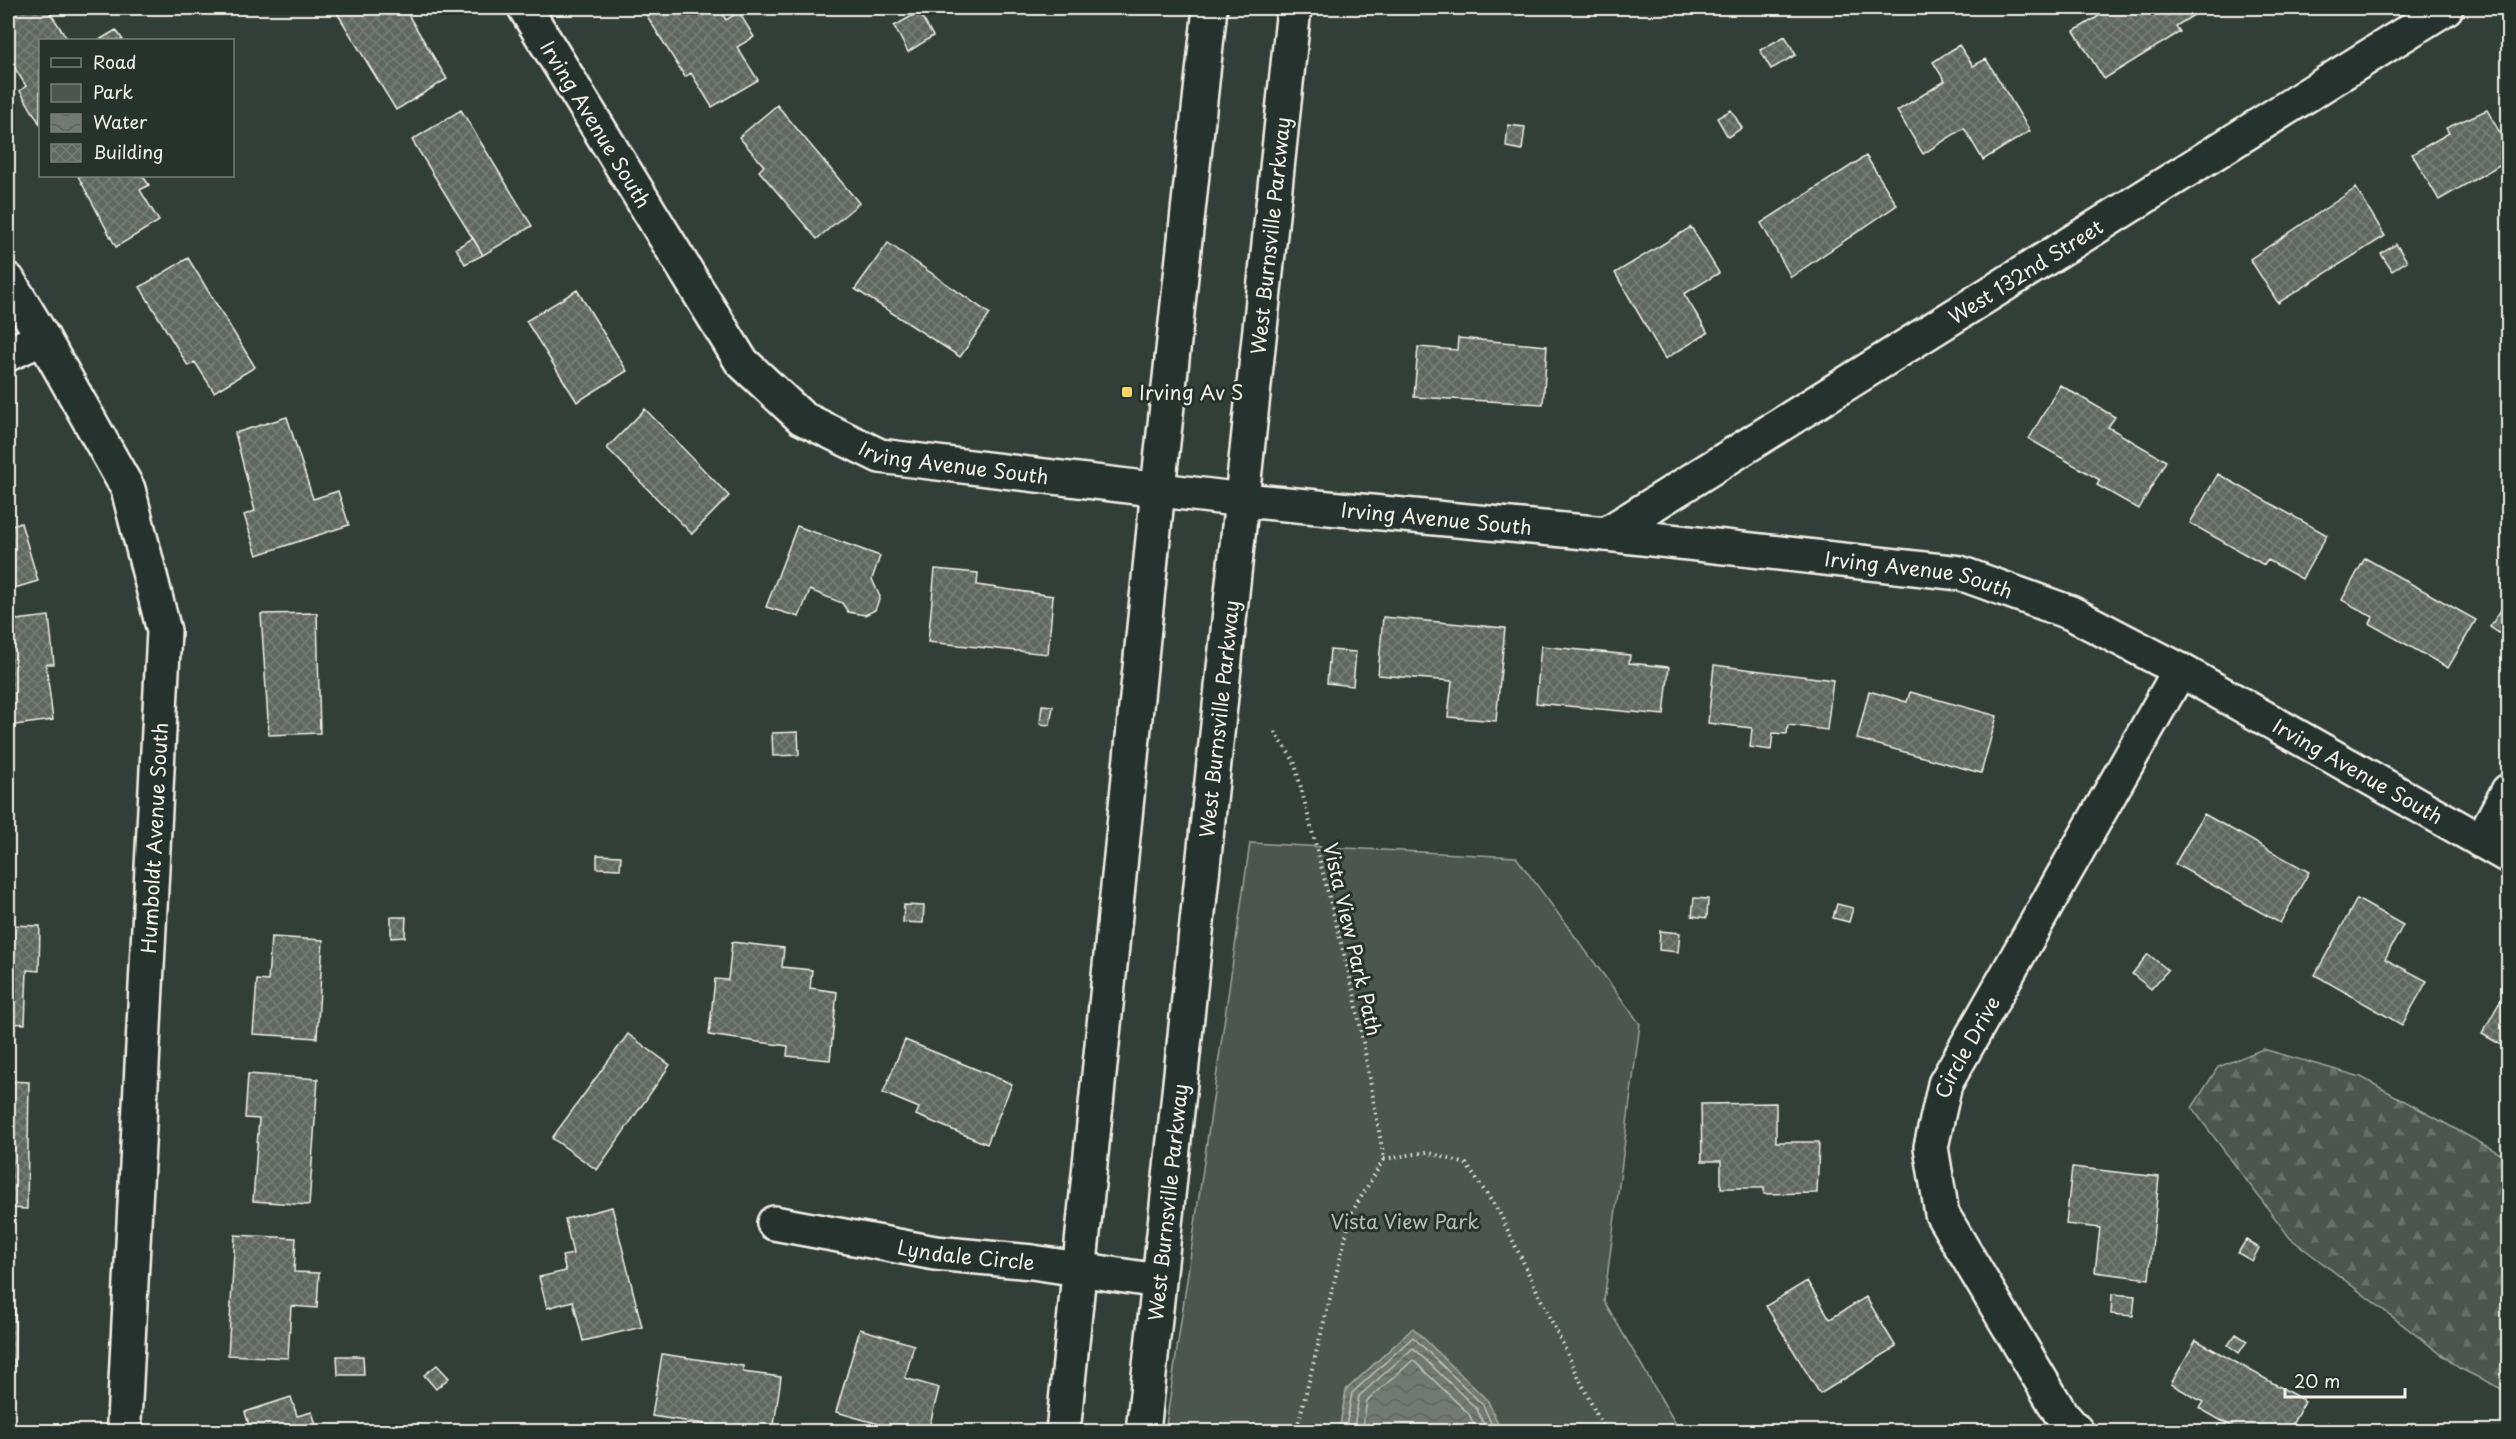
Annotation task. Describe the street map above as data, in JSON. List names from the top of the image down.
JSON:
{
  "streets": {
    "street": [
      "Irving Avenue South",
      "West Burnsville Parkway",
      "West 132nd Street",
      "Humboldt Avenue South",
      "Circle Drive",
      "Lyndale Circle"
    ],
    "path": ["Vista View Park Path"]
  },
  "crossings": [
    ["Irving Avenue South", "West Burnsville Parkway"],
    ["Irving Avenue South", "West 132nd Street"],
    ["Irving Avenue South", "Circle Drive"],
    ["West Burnsville Parkway", "Lyndale Circle"]
  ],
  "parks": ["Vista View Park"],
  "places": {
    "transit": ["Irving Av S"]
  },
  "legend": [
    "Road",
    "Park",
    "Water",
    "Building"
  ],
  "scale_bar": "20 m"
}
